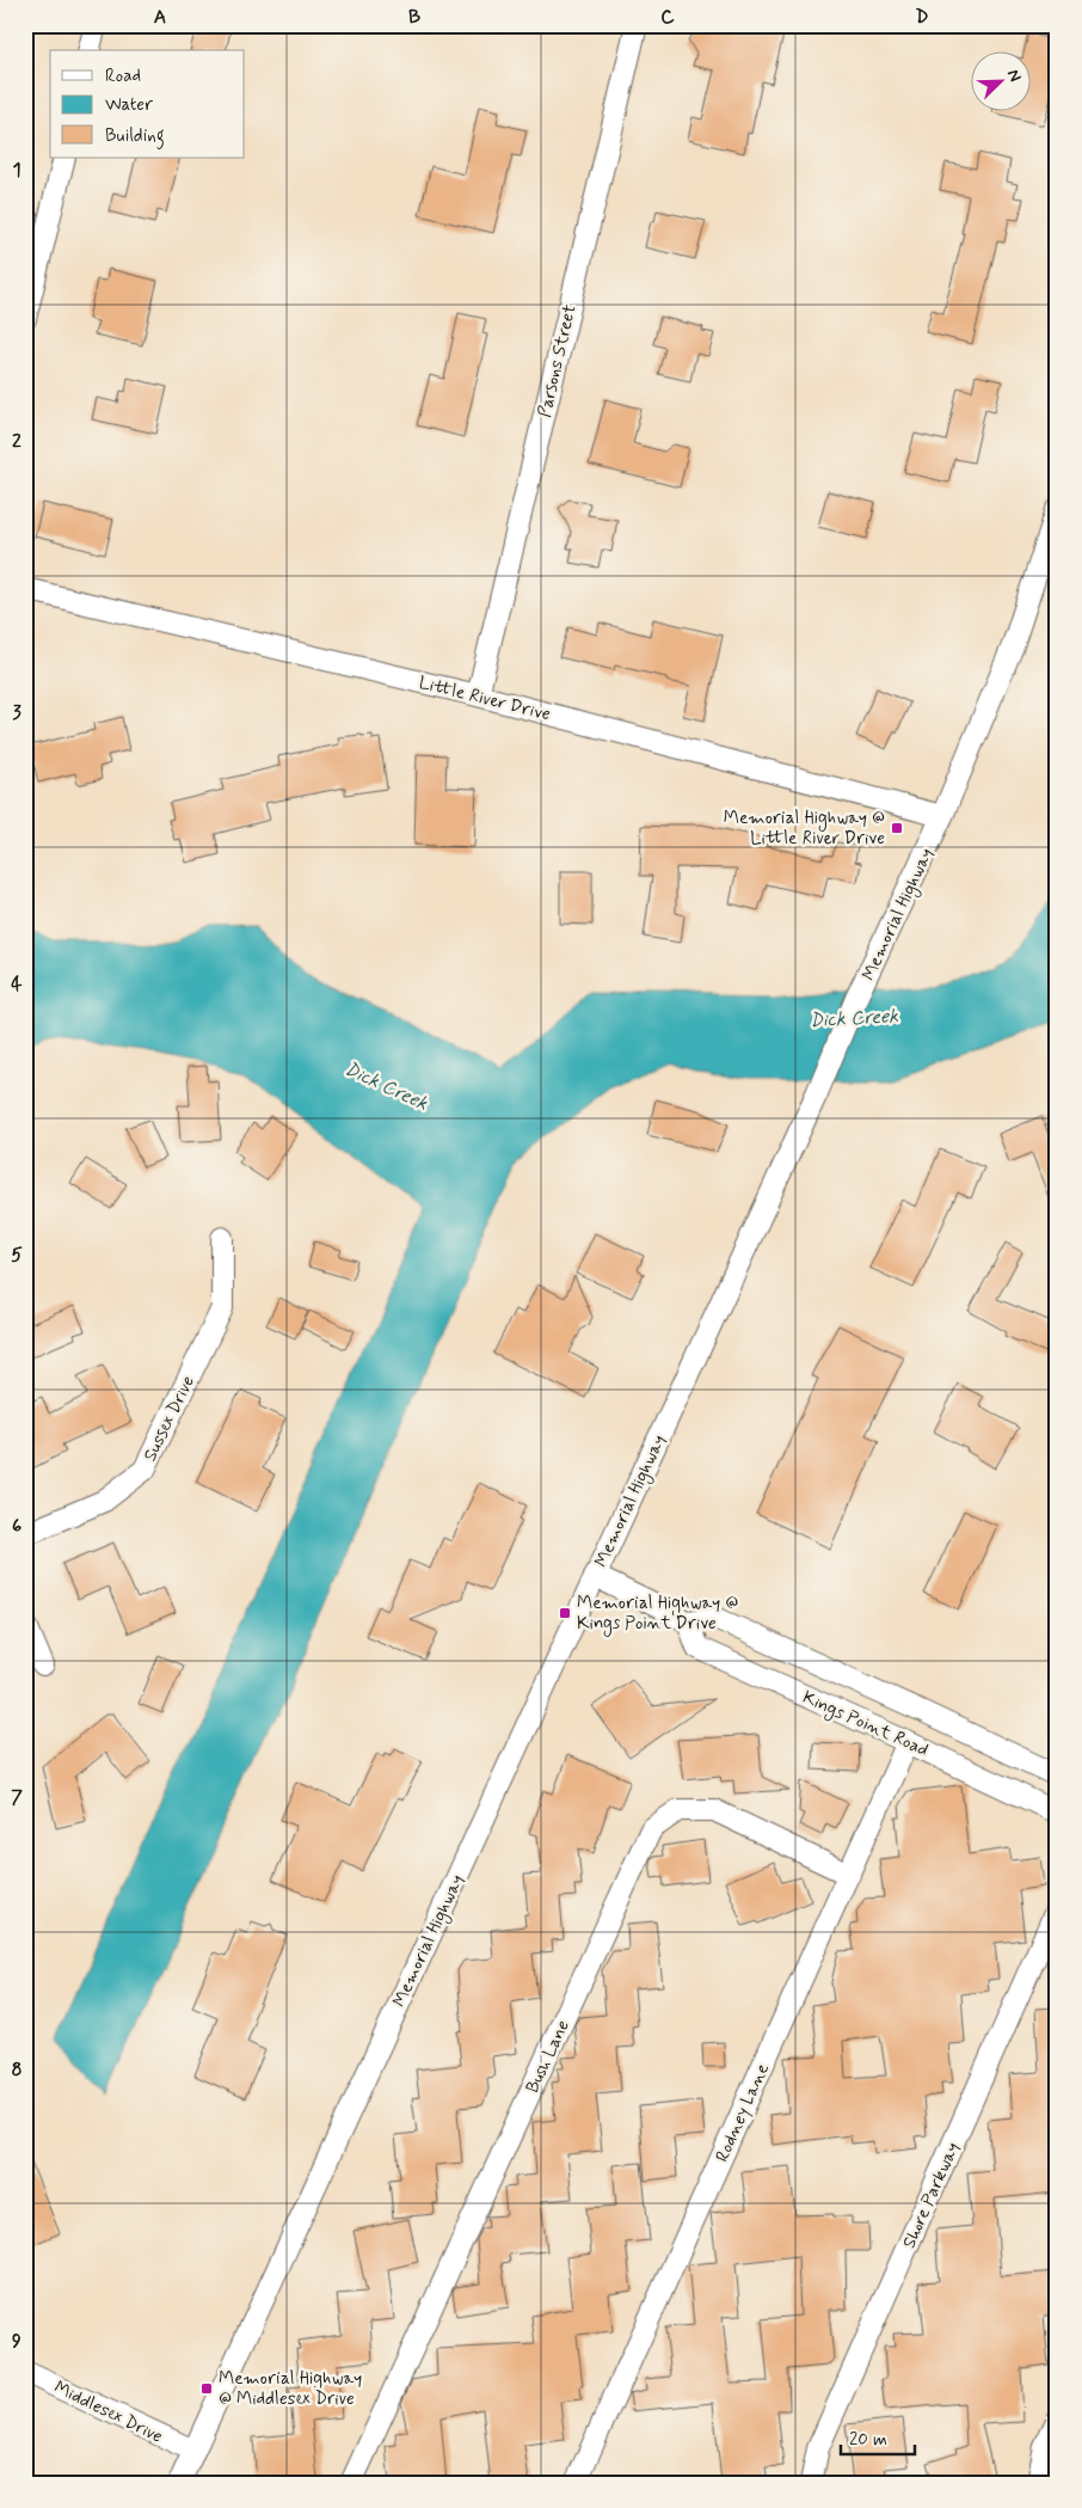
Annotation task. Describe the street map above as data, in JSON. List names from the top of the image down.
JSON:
{
  "streets": {
    "street": [
      "Parsons Street",
      "Little River Drive",
      "Memorial Highway",
      "Sussex Drive",
      "Kings Point Road",
      "Bush Lane",
      "Rodney Lane",
      "Shore Parkway",
      "Middlesex Drive"
    ]
  },
  "crossings": [
    ["Parsons Street", "Little River Drive"],
    ["Little River Drive", "Memorial Highway"],
    ["Memorial Highway", "Middlesex Drive"],
    ["Kings Point Road", "Rodney Lane"],
    ["Bush Lane", "Rodney Lane"]
  ],
  "water": ["Dick Creek"],
  "places": {
    "transit": ["Memorial Highway @ Little River Drive", "Memorial Highway @ Kings Point Drive", "Memorial Highway @ Middlesex Drive"]
  },
  "legend": ["Road", "Water", "Building"],
  "scale_bar": "20 m",
  "north": "top right",
  "grid": {
    "columns": [
      "A",
      "B",
      "C",
      "D"
    ],
    "rows": [
      "1",
      "2",
      "3",
      "4",
      "5",
      "6",
      "7",
      "8",
      "9"
    ]
  }
}
